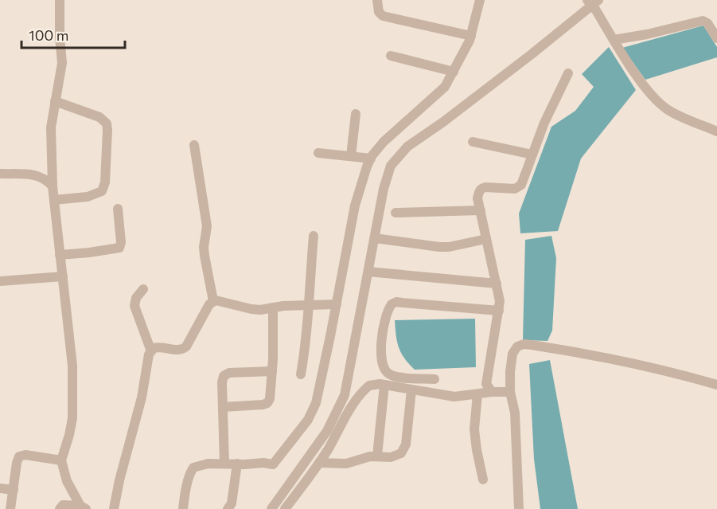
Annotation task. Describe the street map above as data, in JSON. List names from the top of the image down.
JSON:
{
  "scale_bar": "100 m"
}
